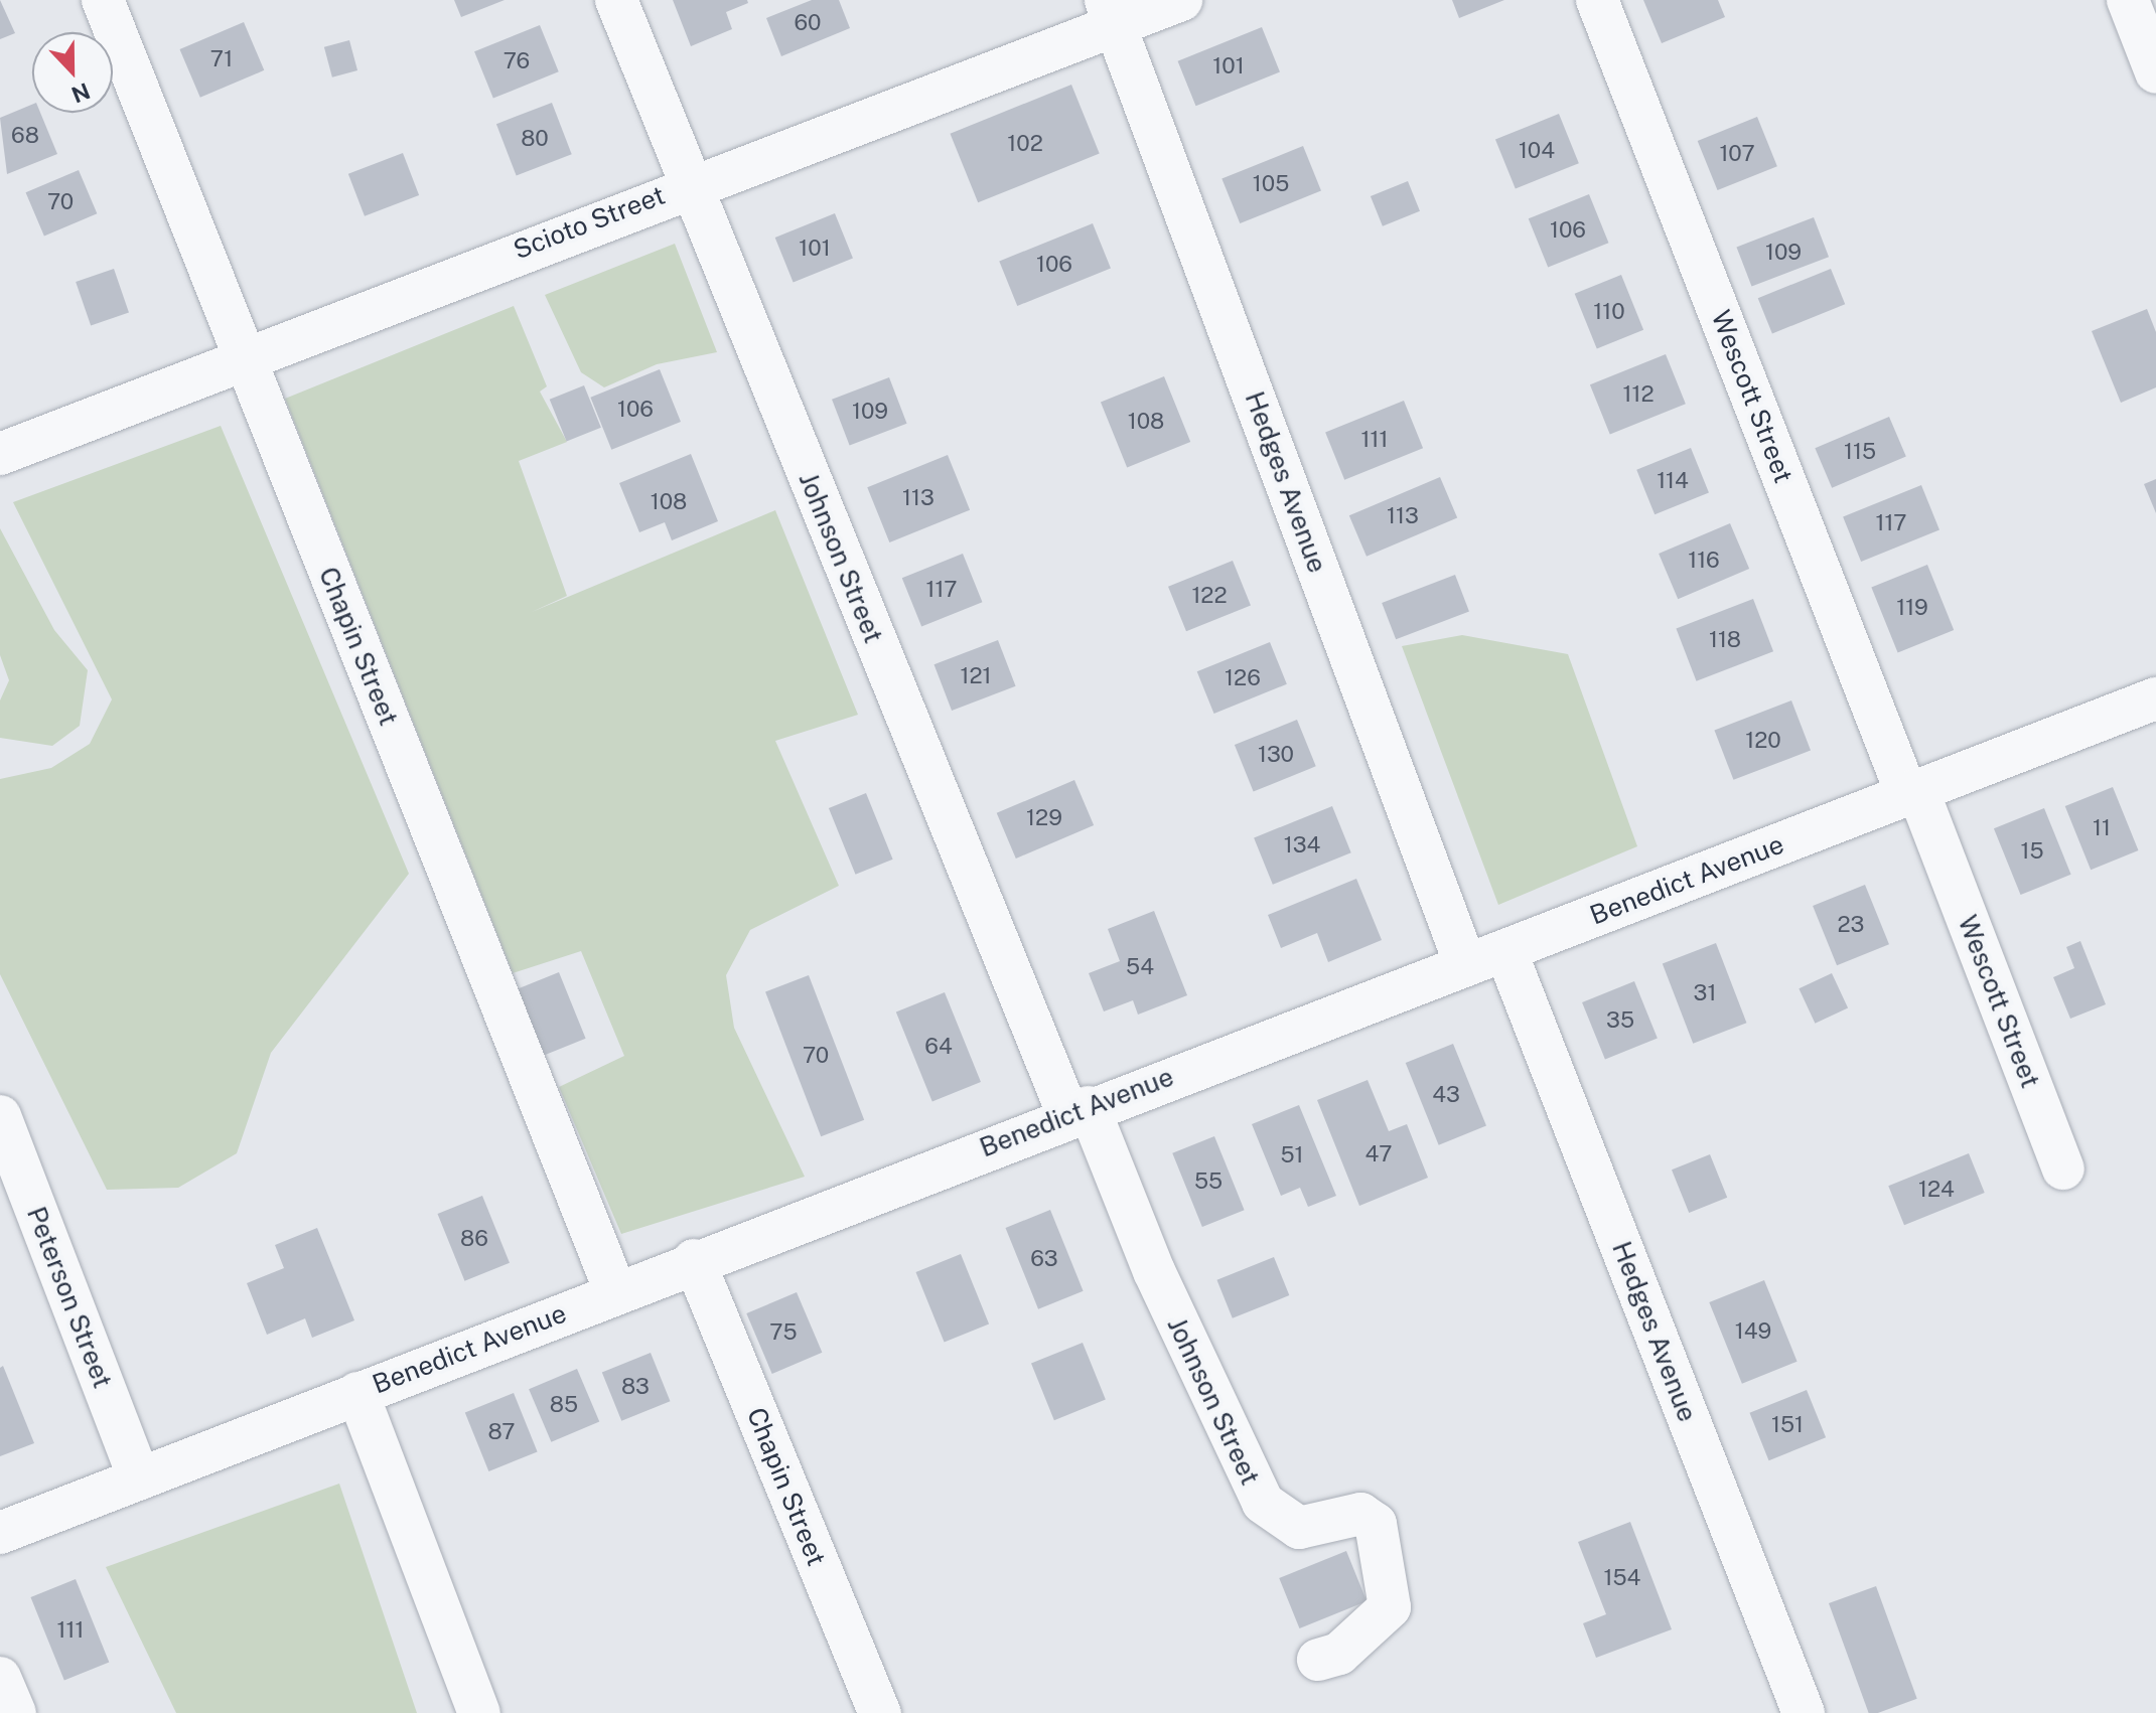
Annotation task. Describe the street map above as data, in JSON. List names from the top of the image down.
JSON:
{
  "streets": {
    "street": [
      "Scioto Street",
      "Wescott Street",
      "Hedges Avenue",
      "Johnson Street",
      "Chapin Street",
      "Benedict Avenue",
      "Peterson Street"
    ]
  },
  "crossings": [
    ["Scioto Street", "Hedges Avenue"],
    ["Scioto Street", "Johnson Street"],
    ["Scioto Street", "Chapin Street"],
    ["Wescott Street", "Benedict Avenue"],
    ["Hedges Avenue", "Benedict Avenue"],
    ["Johnson Street", "Benedict Avenue"],
    ["Chapin Street", "Benedict Avenue"],
    ["Benedict Avenue", "Peterson Street"]
  ],
  "house_numbers": [
    "60",
    "71",
    "76",
    "101",
    "68",
    "80",
    "102",
    "104",
    "107",
    "105",
    "70",
    "106",
    "101",
    "109",
    "106",
    "110",
    "112",
    "106",
    "109",
    "108",
    "111",
    "115",
    "114",
    "113",
    "108",
    "113",
    "117",
    "116",
    "117",
    "122",
    "119",
    "118",
    "121",
    "126",
    "120",
    "130",
    "129",
    "11",
    "134",
    "15",
    "23",
    "54",
    "31",
    "35",
    "64",
    "70",
    "43",
    "47",
    "51",
    "55",
    "124",
    "86",
    "63",
    "149",
    "75",
    "83",
    "85",
    "151",
    "87",
    "154",
    "111"
  ],
  "north": "bottom"
}
